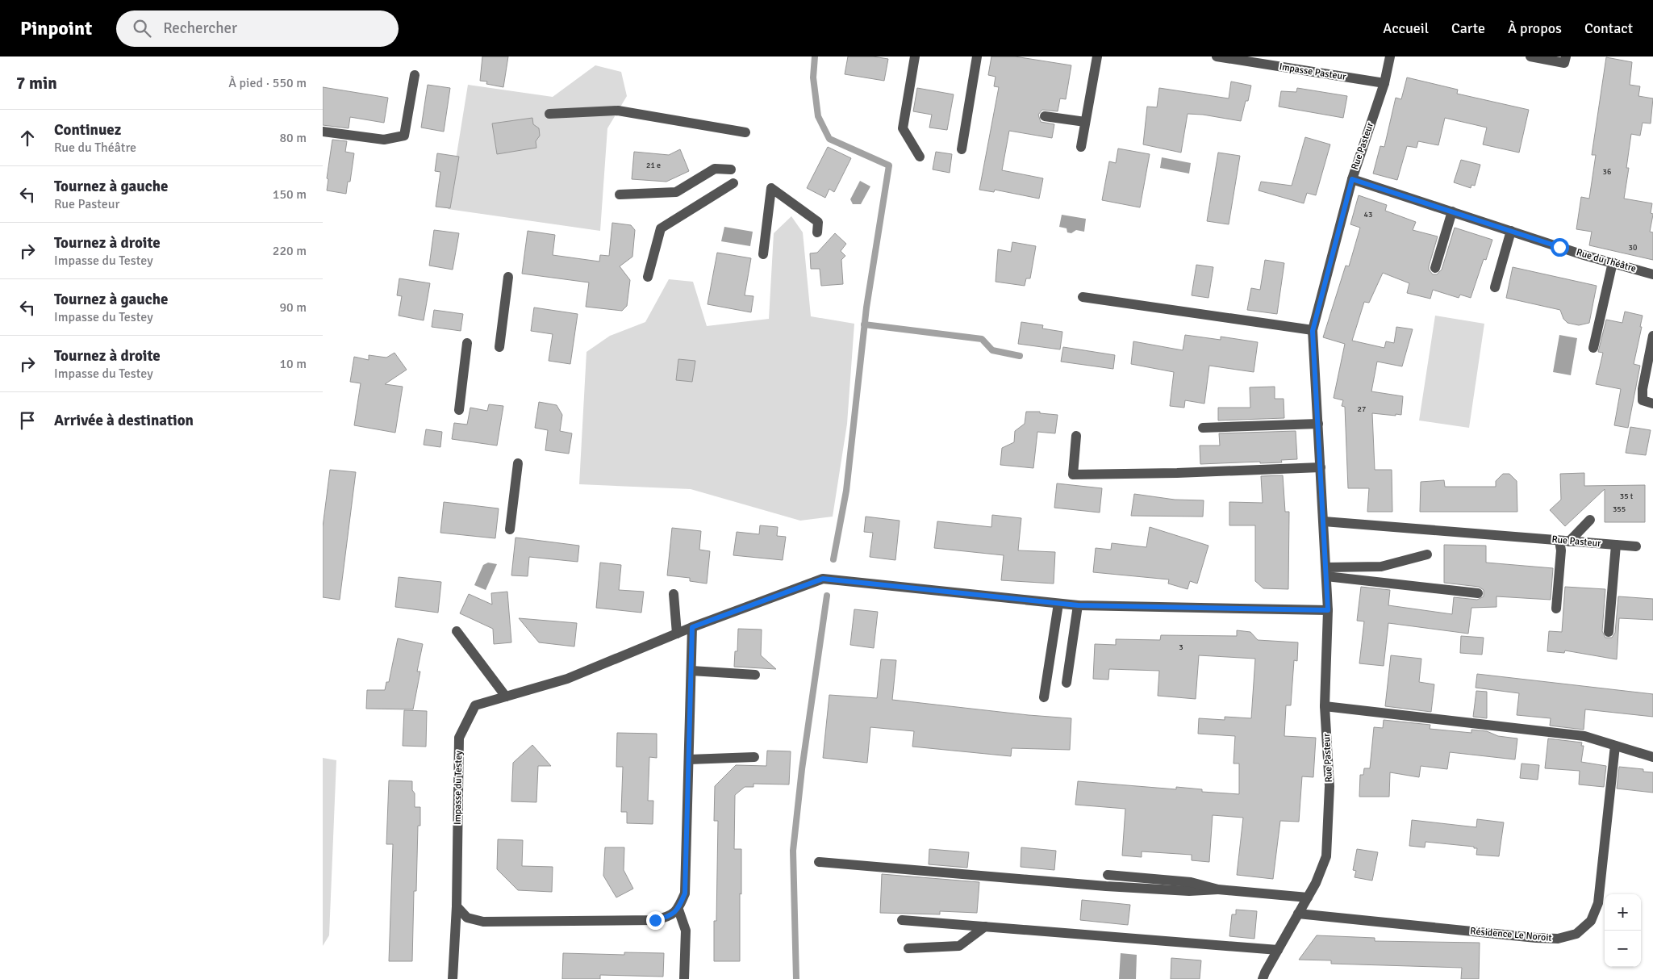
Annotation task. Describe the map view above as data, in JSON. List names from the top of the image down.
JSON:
{
  "streets": {
    "street": [
      "Impasse Pasteur",
      "Rue Pasteur",
      "Rue du Théâtre",
      "Impasse du Testey",
      "Résidence Le Noroit"
    ]
  },
  "crossings": [
    ["Impasse Pasteur", "Rue Pasteur"],
    ["Rue Pasteur", "Rue du Théâtre"],
    ["Rue Pasteur", "Impasse du Testey"],
    ["Rue Pasteur", "Résidence Le Noroit"]
  ],
  "house_numbers": [
    "21 e",
    "36",
    "43",
    "30",
    "27",
    "35 t",
    "355",
    "3"
  ],
  "page": {
    "header": "Pinpoint",
    "search": "Rechercher",
    "nav": [
      "Accueil",
      "Carte",
      "À propos",
      "Contact"
    ],
    "heading": ["7 min", "À pied · 550 m"],
    "list": [
      ["Continuez", "Rue du Théâtre", "80 m"],
      ["Tournez à gauche", "Rue Pasteur", "150 m"],
      ["Tournez à droite", "Impasse du Testey", "220 m"],
      ["Tournez à gauche", "Impasse du Testey", "90 m"],
      ["Tournez à droite", "Impasse du Testey", "10 m"],
      "Arrivée à destination"
    ],
    "map_buttons": ["+", "−"]
  }
}
